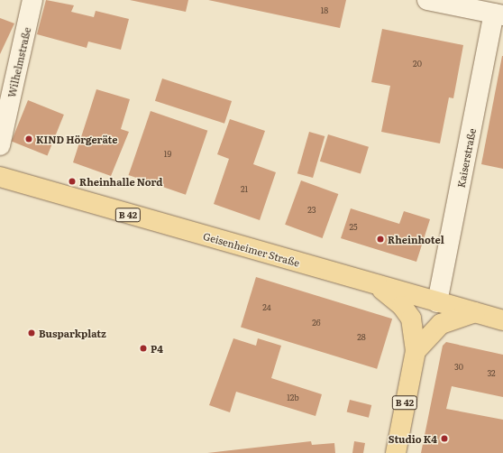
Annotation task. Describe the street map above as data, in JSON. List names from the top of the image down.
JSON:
{
  "streets": {
    "main road": ["B 42", "Geisenheimer Straße"],
    "street": ["Wilhelmstraße", "Kaiserstraße"]
  },
  "crossings": [
    ["Kaiserstraße", "Geisenheimer Straße"],
    ["B 42", "Geisenheimer Straße"]
  ],
  "places": [
    "KIND Hörgeräte",
    "Rheinhalle Nord",
    "Rheinhotel",
    "Busparkplatz",
    "P4",
    "Studio K4"
  ],
  "house_numbers": [
    "18",
    "20",
    "19",
    "21",
    "23",
    "25",
    "24",
    "26",
    "28",
    "30",
    "32",
    "12b"
  ]
}
